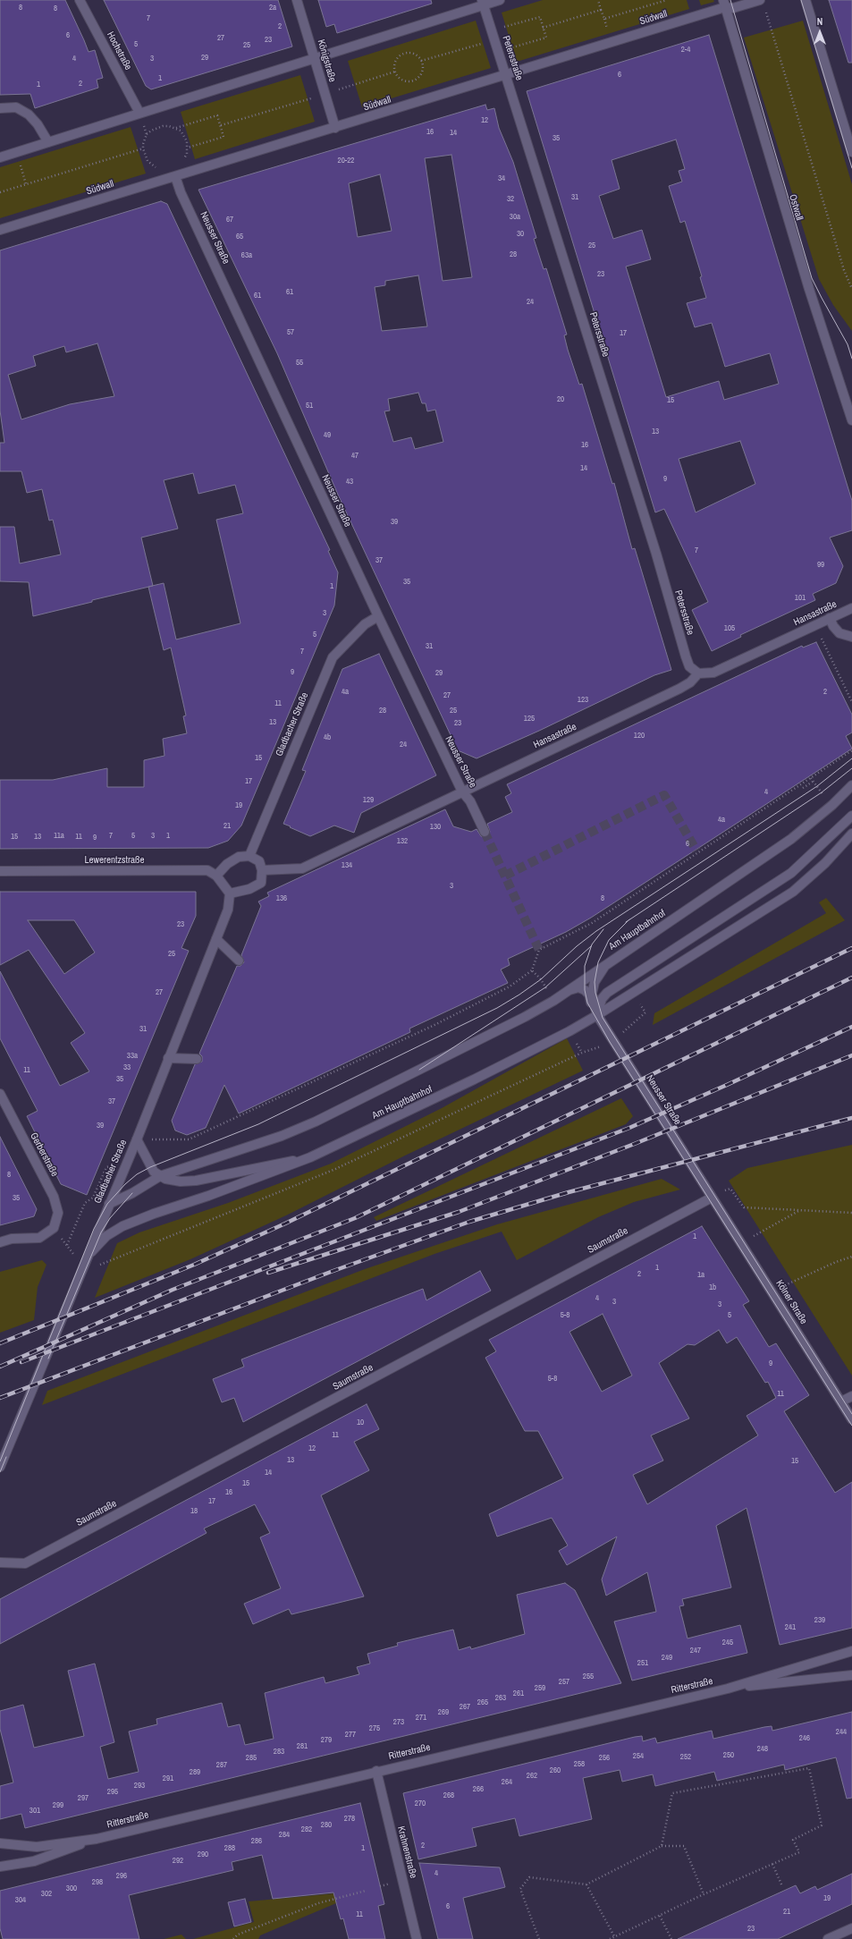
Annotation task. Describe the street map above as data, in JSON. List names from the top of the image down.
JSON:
{
  "streets": {
    "street": [
      "Südwall",
      "Hochstraße",
      "Petersstraße",
      "Königstraße",
      "Ostwall",
      "Neusser Straße",
      "Hansastraße",
      "Gladbacher Straße",
      "Lewerentzstraße",
      "Am Hauptbahnhof",
      "Gerberstraße",
      "Saumstraße",
      "Kölner Straße",
      "Ritterstraße",
      "Krahnenstraße"
    ]
  },
  "crossings": [
    ["Südwall", "Petersstraße"],
    ["Südwall", "Königstraße"],
    ["Südwall", "Ostwall"],
    ["Südwall", "Neusser Straße"],
    ["Petersstraße", "Hansastraße"],
    ["Neusser Straße", "Hansastraße"],
    ["Neusser Straße", "Gladbacher Straße"],
    ["Neusser Straße", "Am Hauptbahnhof"],
    ["Neusser Straße", "Saumstraße"],
    ["Neusser Straße", "Kölner Straße"],
    ["Hansastraße", "Gladbacher Straße"],
    ["Hansastraße", "Lewerentzstraße"],
    ["Gladbacher Straße", "Lewerentzstraße"],
    ["Gladbacher Straße", "Am Hauptbahnhof"],
    ["Saumstraße", "Kölner Straße"],
    ["Ritterstraße", "Krahnenstraße"]
  ],
  "house_numbers": [
    "8",
    "2a",
    "8",
    "7",
    "2",
    "6",
    "27",
    "23",
    "5",
    "25",
    "2-4",
    "29",
    "4",
    "3",
    "6",
    "1",
    "2",
    "1",
    "12",
    "16",
    "14",
    "35",
    "20-22",
    "34",
    "31",
    "32",
    "30a",
    "67",
    "30",
    "65",
    "25",
    "28",
    "63a",
    "23",
    "61",
    "61",
    "24",
    "57",
    "17",
    "55",
    "20",
    "15",
    "51",
    "13",
    "49",
    "16",
    "47",
    "14",
    "9",
    "43",
    "39",
    "7",
    "37",
    "99",
    "35",
    "1",
    "101",
    "3",
    "105",
    "5",
    "31",
    "7",
    "9",
    "29",
    "4a",
    "2",
    "27",
    "123",
    "11",
    "28",
    "25",
    "125",
    "13",
    "23",
    "120",
    "4b",
    "24",
    "15",
    "17",
    "4",
    "129",
    "19",
    "4a",
    "21",
    "130",
    "11a",
    "7",
    "5",
    "3",
    "1",
    "15",
    "13",
    "11",
    "9",
    "132",
    "6",
    "134",
    "3",
    "136",
    "8",
    "23",
    "25",
    "27",
    "31",
    "33a",
    "33",
    "11",
    "35",
    "37",
    "39",
    "8",
    "35",
    "1",
    "1",
    "2",
    "1a",
    "1b",
    "4",
    "3",
    "3",
    "5-8",
    "5",
    "9",
    "5-8",
    "11",
    "10",
    "11",
    "12",
    "13",
    "15",
    "14",
    "15",
    "16",
    "17",
    "18",
    "239",
    "241",
    "245",
    "247",
    "249",
    "251",
    "255",
    "257",
    "259",
    "261",
    "263",
    "265",
    "267",
    "269",
    "271",
    "273",
    "275",
    "244",
    "277",
    "246",
    "279",
    "281",
    "248",
    "283",
    "250",
    "254",
    "252",
    "285",
    "256",
    "258",
    "287",
    "260",
    "289",
    "262",
    "291",
    "264",
    "293",
    "266",
    "295",
    "268",
    "297",
    "270",
    "299",
    "301",
    "278",
    "280",
    "282",
    "284",
    "286",
    "2",
    "288",
    "1",
    "290",
    "292",
    "4",
    "296",
    "298",
    "300",
    "302",
    "19",
    "304",
    "6",
    "21",
    "11",
    "23"
  ],
  "north": "top"
}
